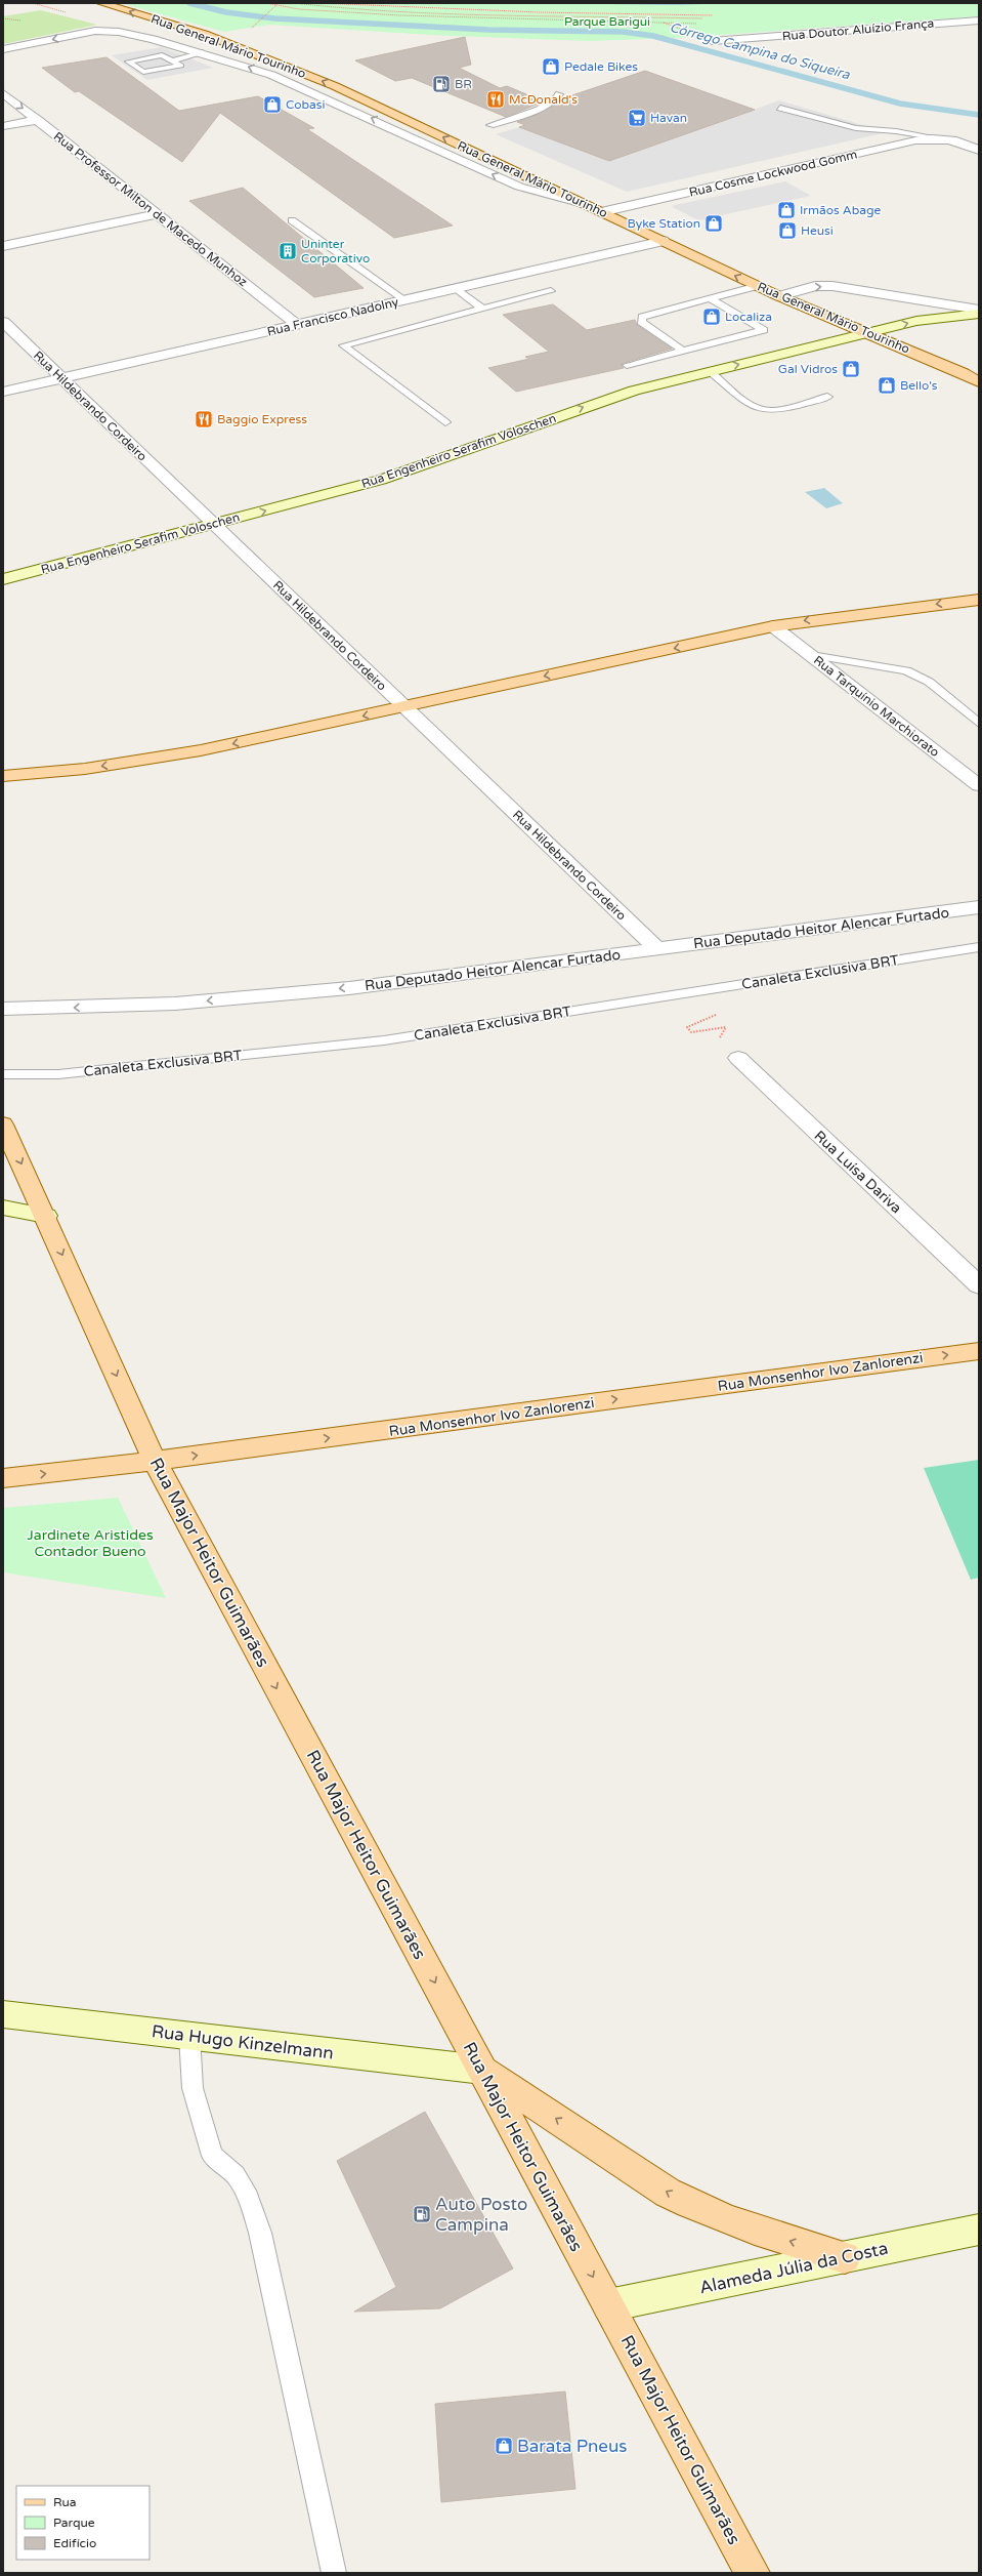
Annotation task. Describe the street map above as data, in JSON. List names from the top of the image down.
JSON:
{
  "streets": {
    "main road": ["Rua General Mário Tourinho", "Rua Monsenhor Ivo Zanlorenzi", "Rua Major Heitor Guimarães"],
    "street": [
      "Rua Doutor Aluízio França",
      "Rua Cosme Lockwood Gomm",
      "Rua Professor Milton de Macedo Munhoz",
      "Rua Francisco Nadolny",
      "Rua Hildebrando Cordeiro",
      "Rua Engenheiro Serafim Voloschen",
      "Rua Tarquínio Marchiorato",
      "Rua Deputado Heitor Alencar Furtado",
      "Rua Luísa Dariva",
      "Rua Hugo Kinzelmann",
      "Alameda Júlia da Costa"
    ],
    "lane": ["Canaleta Exclusiva BRT"]
  },
  "crossings": [
    ["Rua General Mário Tourinho", "Rua Cosme Lockwood Gomm"],
    ["Rua General Mário Tourinho", "Rua Francisco Nadolny"],
    ["Rua General Mário Tourinho", "Rua Engenheiro Serafim Voloschen"],
    ["Rua Professor Milton de Macedo Munhoz", "Rua Francisco Nadolny"],
    ["Rua Francisco Nadolny", "Rua Hildebrando Cordeiro"],
    ["Rua Hildebrando Cordeiro", "Rua Engenheiro Serafim Voloschen"],
    ["Rua Hildebrando Cordeiro", "Rua Deputado Heitor Alencar Furtado"],
    ["Rua Monsenhor Ivo Zanlorenzi", "Rua Major Heitor Guimarães"],
    ["Rua Major Heitor Guimarães", "Rua Hugo Kinzelmann"],
    ["Rua Major Heitor Guimarães", "Alameda Júlia da Costa"]
  ],
  "one_way": [
    "Rua General Mário Tourinho",
    "Rua Engenheiro Serafim Voloschen",
    "Rua Deputado Heitor Alencar Furtado",
    "Rua Monsenhor Ivo Zanlorenzi",
    "Rua Major Heitor Guimarães"
  ],
  "water": ["Córrego Campina do Siqueira"],
  "parks": ["Parque Barigui", "Jardinete Aristides Contador Bueno"],
  "places": {
    "shop": [
      "Pedale Bikes",
      "Cobasi",
      "Irmãos Abage",
      "Byke Station",
      "Heusi",
      "Localiza",
      "Gal Vidros",
      "Bello's",
      "Barata Pneus"
    ],
    "fuel station": ["BR", "Auto Posto Campina"],
    "restaurant": ["McDonald's", "Baggio Express"],
    "supermarket": ["Havan"],
    "building": ["Uninter Corporativo"]
  },
  "legend": ["Rua", "Parque", "Edifício"]
}
